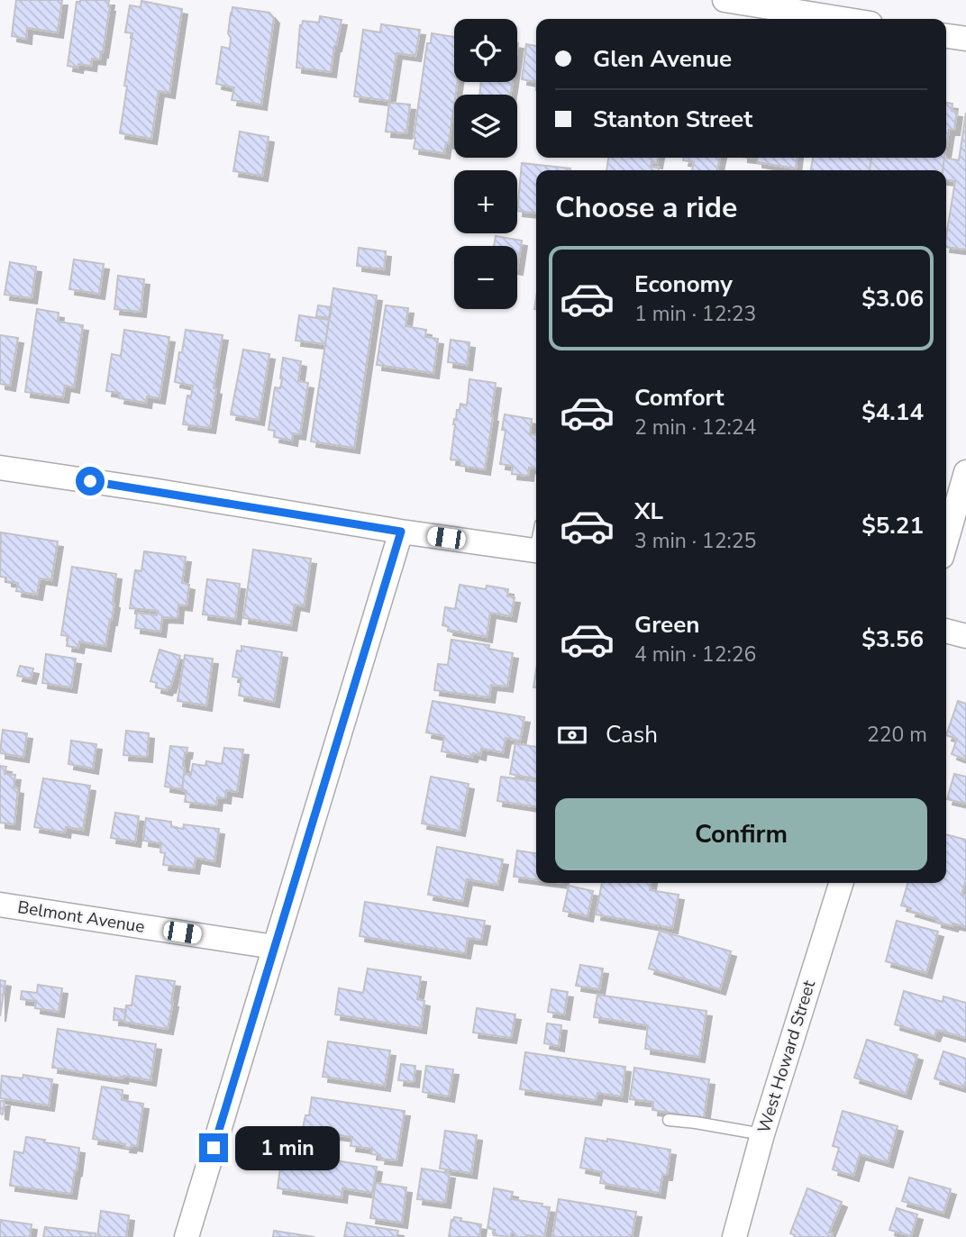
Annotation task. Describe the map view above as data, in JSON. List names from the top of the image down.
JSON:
{
  "streets": {
    "street": ["Belmont Avenue", "West Howard Street"]
  },
  "page": {
    "map_buttons": ["+", "−"],
    "banner": ["Glen Avenue", "Stanton Street"],
    "heading": "Choose a ride",
    "list": [
      {
        "name": "Economy",
        "note": "1 min · 12:23",
        "value": "$3.06"
      },
      {
        "name": "Comfort",
        "note": "2 min · 12:24",
        "value": "$4.14"
      },
      {
        "name": "XL",
        "note": "3 min · 12:25",
        "value": "$5.21"
      },
      {
        "name": "Green",
        "note": "4 min · 12:26",
        "value": "$3.56"
      }
    ],
    "pay": ["Cash", "220 m"],
    "buttons": "Confirm",
    "bubble": "1 min"
  }
}
